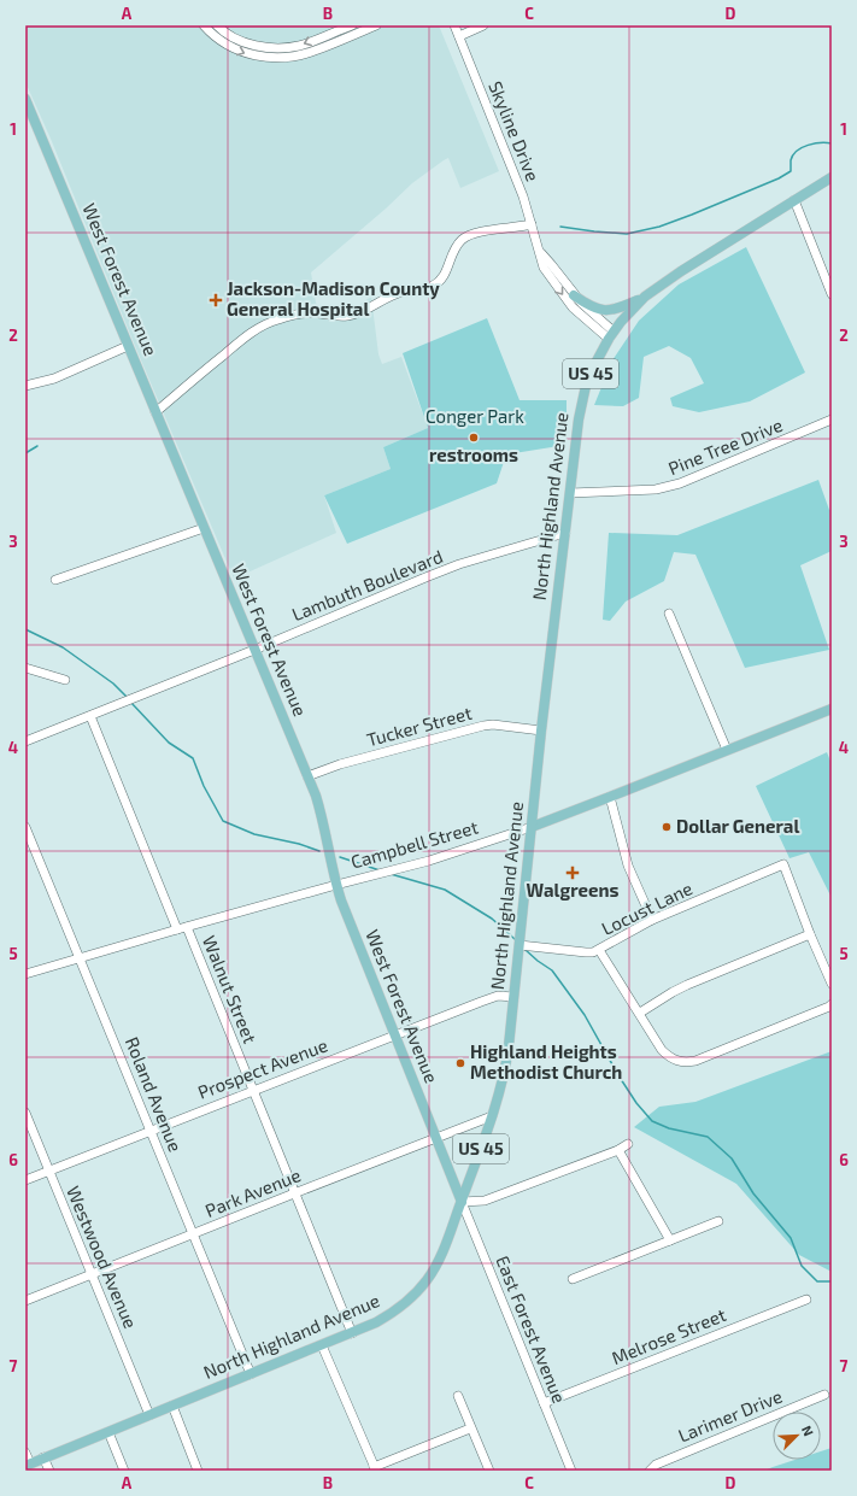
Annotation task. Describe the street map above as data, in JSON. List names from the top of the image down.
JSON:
{
  "streets": {
    "main road": [
      "West Forest Avenue",
      "US 45",
      "North Highland Avenue",
      "Campbell Street"
    ],
    "street": [
      "Skyline Drive",
      "Pine Tree Drive",
      "Lambuth Boulevard",
      "Tucker Street",
      "Locust Lane",
      "Walnut Street",
      "Prospect Avenue",
      "Roland Avenue",
      "Park Avenue",
      "Westwood Avenue",
      "East Forest Avenue",
      "Melrose Street",
      "Larimer Drive"
    ]
  },
  "crossings": [
    ["Skyline Drive", "North Highland Avenue"],
    ["West Forest Avenue", "North Highland Avenue"],
    ["West Forest Avenue", "Lambuth Boulevard"],
    ["West Forest Avenue", "Tucker Street"],
    ["West Forest Avenue", "Campbell Street"],
    ["West Forest Avenue", "Prospect Avenue"],
    ["West Forest Avenue", "Park Avenue"],
    ["West Forest Avenue", "East Forest Avenue"],
    ["Pine Tree Drive", "North Highland Avenue"],
    ["North Highland Avenue", "Lambuth Boulevard"],
    ["North Highland Avenue", "Tucker Street"],
    ["North Highland Avenue", "Campbell Street"],
    ["North Highland Avenue", "Locust Lane"],
    ["North Highland Avenue", "Walnut Street"],
    ["North Highland Avenue", "Prospect Avenue"],
    ["North Highland Avenue", "Roland Avenue"],
    ["North Highland Avenue", "Park Avenue"],
    ["North Highland Avenue", "Westwood Avenue"],
    ["North Highland Avenue", "East Forest Avenue"],
    ["Lambuth Boulevard", "Walnut Street"],
    ["Campbell Street", "Walnut Street"],
    ["Campbell Street", "Roland Avenue"],
    ["Walnut Street", "Prospect Avenue"],
    ["Walnut Street", "Park Avenue"],
    ["Prospect Avenue", "Roland Avenue"],
    ["Prospect Avenue", "Westwood Avenue"],
    ["Roland Avenue", "Park Avenue"],
    ["Park Avenue", "Westwood Avenue"],
    ["East Forest Avenue", "Melrose Street"]
  ],
  "parks": ["Conger Park"],
  "places": {
    "health": ["Jackson-Madison County General Hospital", "Walgreens"],
    "other": ["restrooms", "Dollar General", "Highland Heights Methodist Church"]
  },
  "north": "top right",
  "grid": {
    "columns": [
      "A",
      "B",
      "C",
      "D"
    ],
    "rows": [
      "1",
      "2",
      "3",
      "4",
      "5",
      "6",
      "7"
    ]
  }
}
